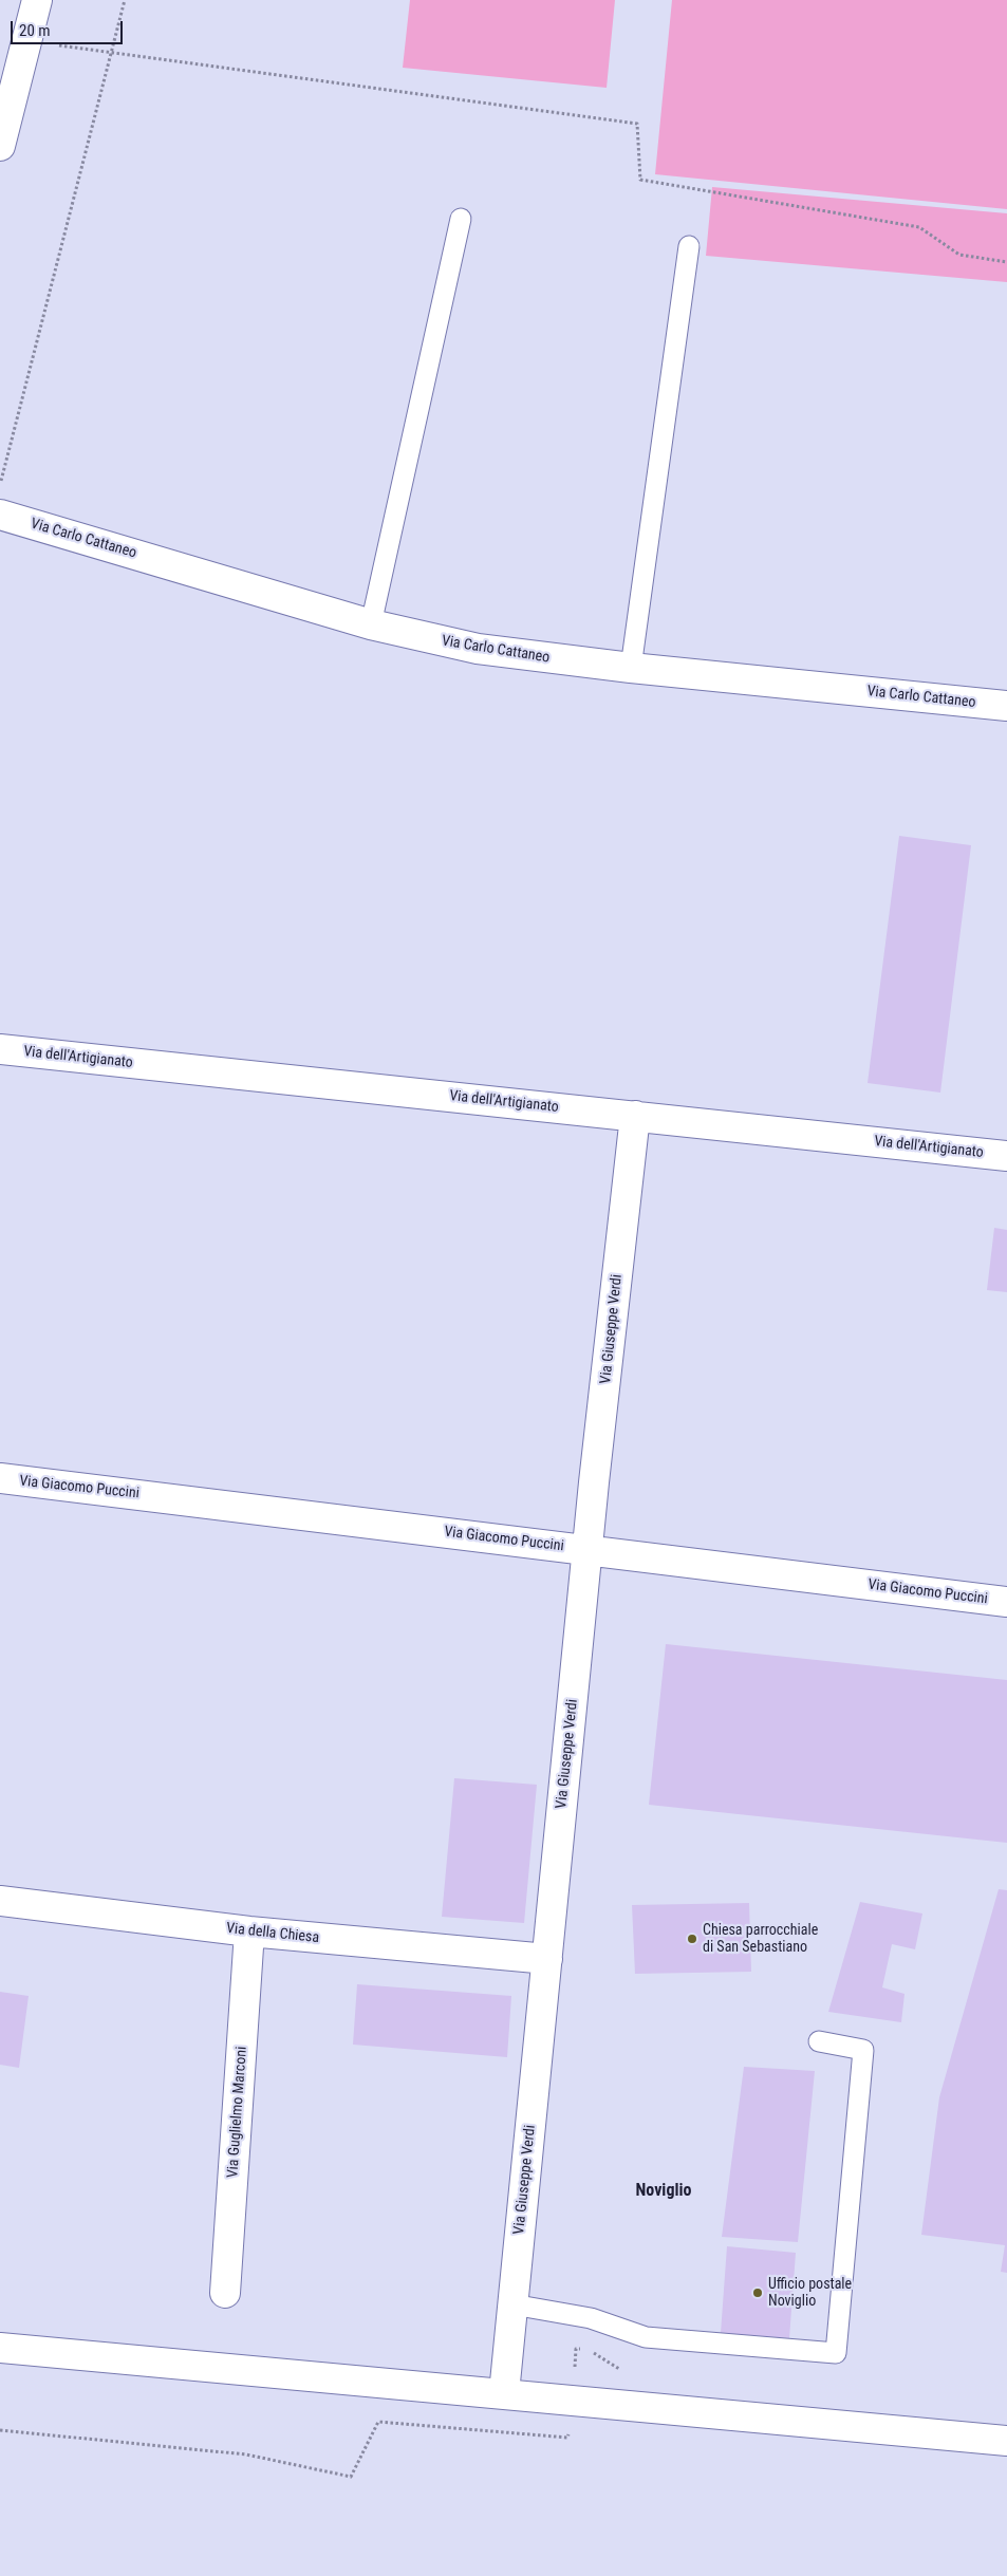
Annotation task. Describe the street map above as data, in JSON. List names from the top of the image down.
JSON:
{
  "streets": {
    "street": [
      "Via Carlo Cattaneo",
      "Via dell'Artigianato",
      "Via Giuseppe Verdi",
      "Via Giacomo Puccini",
      "Via della Chiesa",
      "Via Guglielmo Marconi"
    ]
  },
  "crossings": [
    ["Via dell'Artigianato", "Via Giuseppe Verdi"],
    ["Via Giuseppe Verdi", "Via Giacomo Puccini"],
    ["Via Giuseppe Verdi", "Via della Chiesa"],
    ["Via della Chiesa", "Via Guglielmo Marconi"]
  ],
  "districts": ["Noviglio"],
  "places": ["Chiesa parrocchiale di San Sebastiano", "Ufficio postale Noviglio"],
  "scale_bar": "20 m"
}
